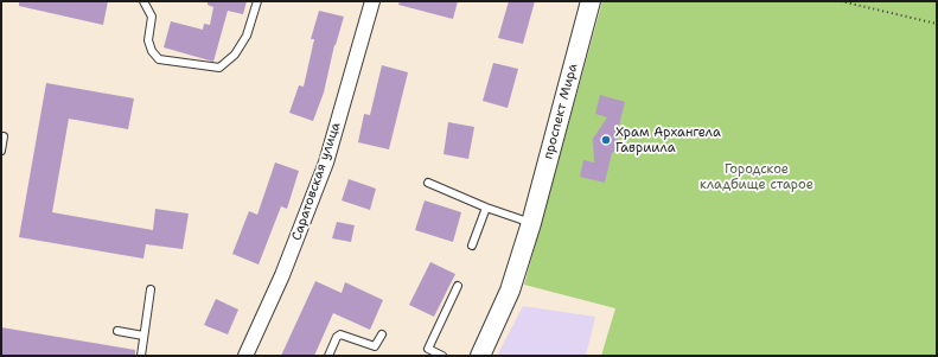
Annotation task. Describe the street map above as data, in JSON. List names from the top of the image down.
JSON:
{
  "streets": {
    "main road": ["проспект Мира"],
    "street": ["Саратовская улица"]
  },
  "parks": ["Городское кладбище старое"],
  "places": ["Храм Архангела Гавриила"]
}
